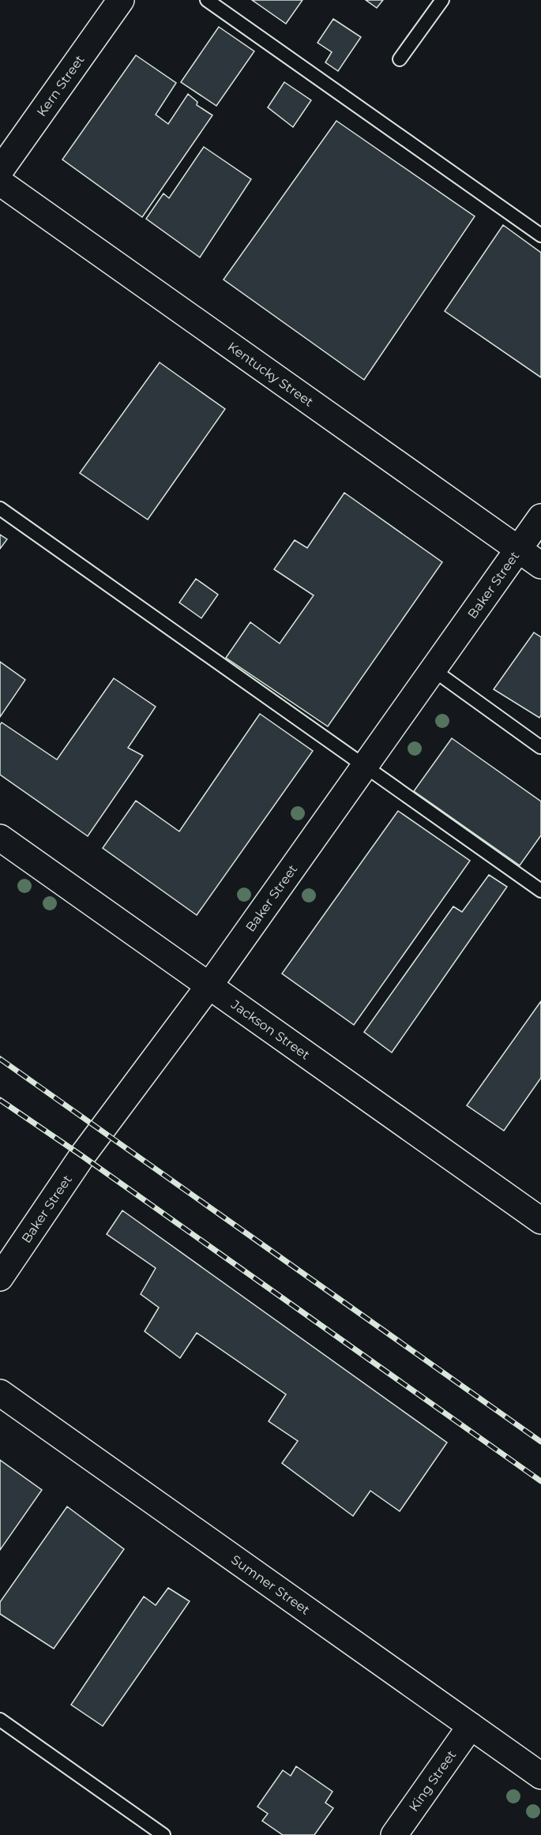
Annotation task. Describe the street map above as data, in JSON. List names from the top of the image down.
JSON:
{
  "streets": {
    "street": [
      "Kern Street",
      "Kentucky Street",
      "Baker Street",
      "Jackson Street",
      "Sumner Street",
      "King Street"
    ]
  },
  "crossings": [
    ["Kentucky Street", "Baker Street"],
    ["Baker Street", "Jackson Street"],
    ["Sumner Street", "King Street"]
  ]
}
